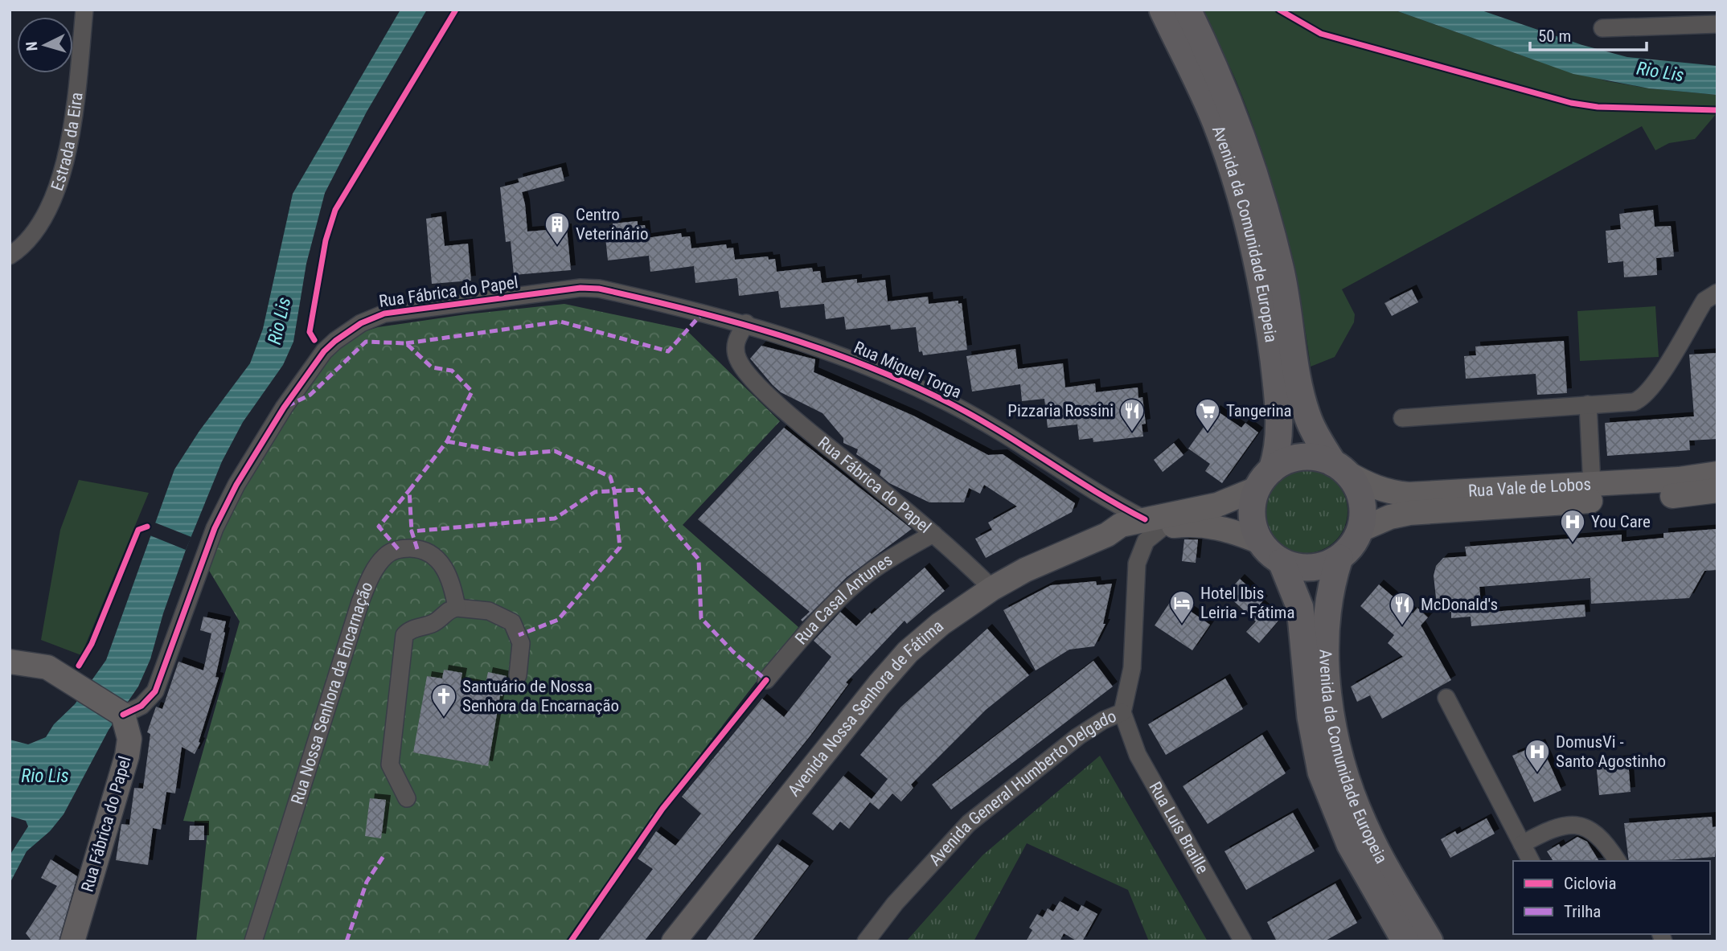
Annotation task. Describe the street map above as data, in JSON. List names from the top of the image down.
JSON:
{
  "streets": {
    "main road": [
      "Avenida da Comunidade Europeia",
      "Rua Fábrica do Papel",
      "Rua Vale de Lobos",
      "Avenida Nossa Senhora de Fátima"
    ],
    "street": [
      "Estrada da Eira",
      "Rua Miguel Torga",
      "Rua Casal Antunes",
      "Rua Nossa Senhora da Encarnação",
      "Avenida General Humberto Delgado",
      "Rua Luís Braille"
    ]
  },
  "crossings": [
    ["Avenida da Comunidade Europeia", "Rua Vale de Lobos"],
    ["Avenida da Comunidade Europeia", "Avenida Nossa Senhora de Fátima"],
    ["Rua Fábrica do Papel", "Rua Miguel Torga"],
    ["Rua Fábrica do Papel", "Rua Casal Antunes"],
    ["Rua Fábrica do Papel", "Avenida Nossa Senhora de Fátima"],
    ["Rua Miguel Torga", "Avenida Nossa Senhora de Fátima"],
    ["Rua Miguel Torga", "Avenida General Humberto Delgado"],
    ["Rua Vale de Lobos", "Avenida Nossa Senhora de Fátima"],
    ["Avenida Nossa Senhora de Fátima", "Avenida General Humberto Delgado"],
    ["Avenida General Humberto Delgado", "Rua Luís Braille"]
  ],
  "water": ["Rio Lis"],
  "places": {
    "building": ["Centro Veterinário"],
    "restaurant": ["Pizzaria Rossini", "McDonald's"],
    "supermarket": ["Tangerina"],
    "hospital": ["You Care", "DomusVi - Santo Agostinho"],
    "hotel": ["Hotel Ibis Leiria - Fátima"],
    "church": ["Santuário de Nossa Senhora da Encarnação"]
  },
  "legend": ["Ciclovia", "Trilha"],
  "scale_bar": "50 m",
  "north": "left"
}
